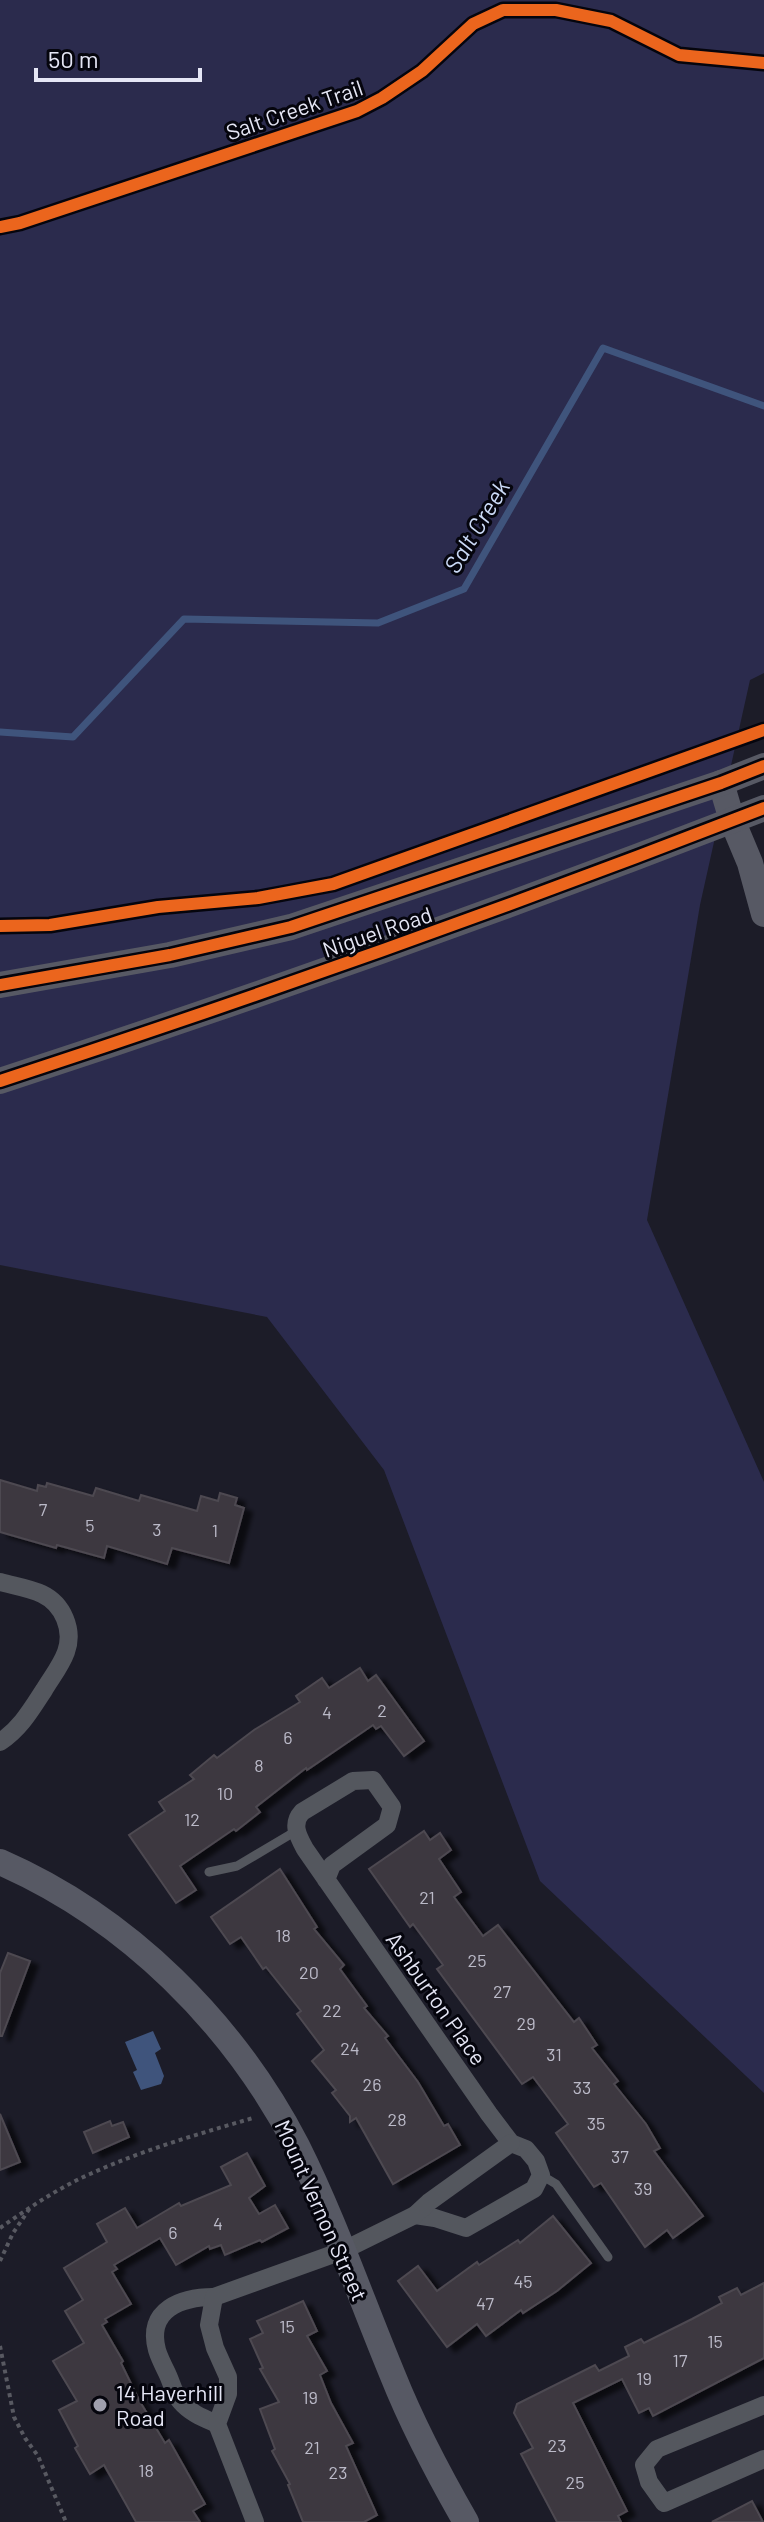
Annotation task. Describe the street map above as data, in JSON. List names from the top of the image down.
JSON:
{
  "streets": {
    "main road": ["Niguel Road", "Mount Vernon Street"],
    "street": ["Ashburton Place"],
    "cycle path": ["Salt Creek Trail"]
  },
  "water": ["Salt Creek"],
  "places": ["14 Haverhill Road"],
  "house_numbers": [
    "7",
    "5",
    "3",
    "1",
    "2",
    "4",
    "6",
    "8",
    "10",
    "12",
    "21",
    "18",
    "25",
    "20",
    "27",
    "22",
    "29",
    "24",
    "31",
    "26",
    "33",
    "28",
    "35",
    "37",
    "39",
    "4",
    "6",
    "45",
    "47",
    "15",
    "15",
    "17",
    "19",
    "19",
    "23",
    "21",
    "18",
    "23",
    "25"
  ],
  "scale_bar": "50 m"
}
